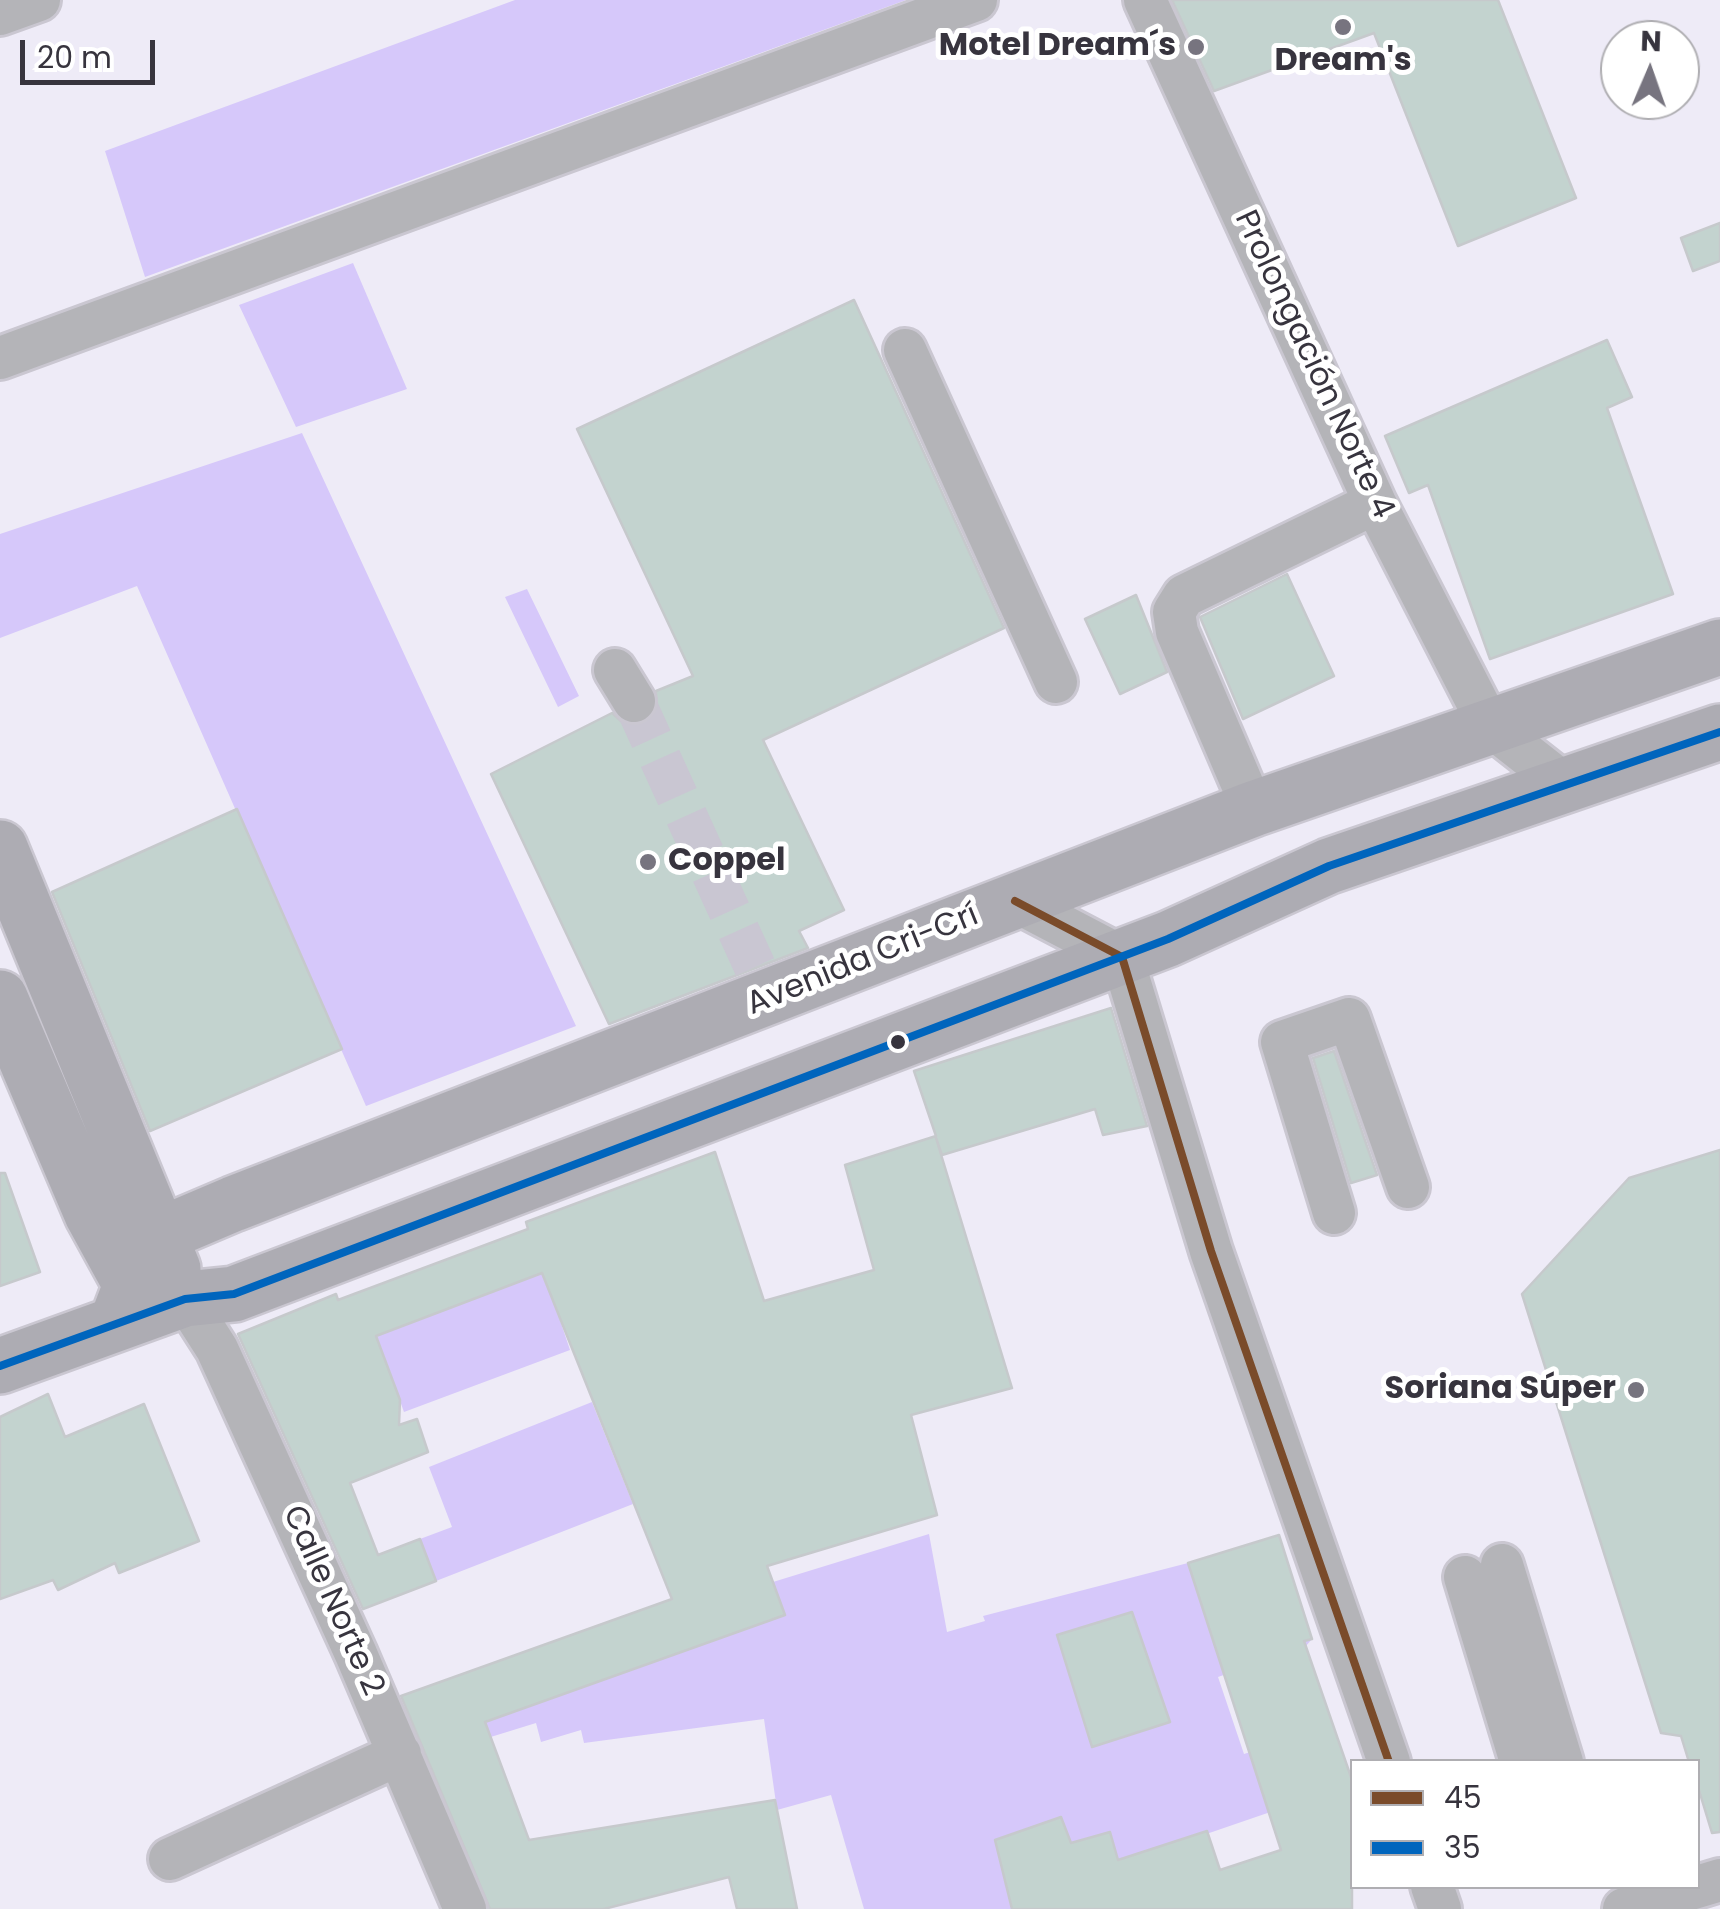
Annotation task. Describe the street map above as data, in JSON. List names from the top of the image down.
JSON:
{
  "streets": {
    "main road": ["Avenida Cri-Crí"],
    "street": ["Prolongación Norte 4", "Calle Norte 2"]
  },
  "crossings": [
    ["Prolongación Norte 4", "Avenida Cri-Crí"]
  ],
  "places": [
    "Dream's",
    "Motel Dream´s",
    "Coppel",
    "Soriana Súper"
  ],
  "lines": ["transit line 35", "transit line 45"],
  "legend": ["45", "35"],
  "scale_bar": "20 m",
  "north": "top"
}
